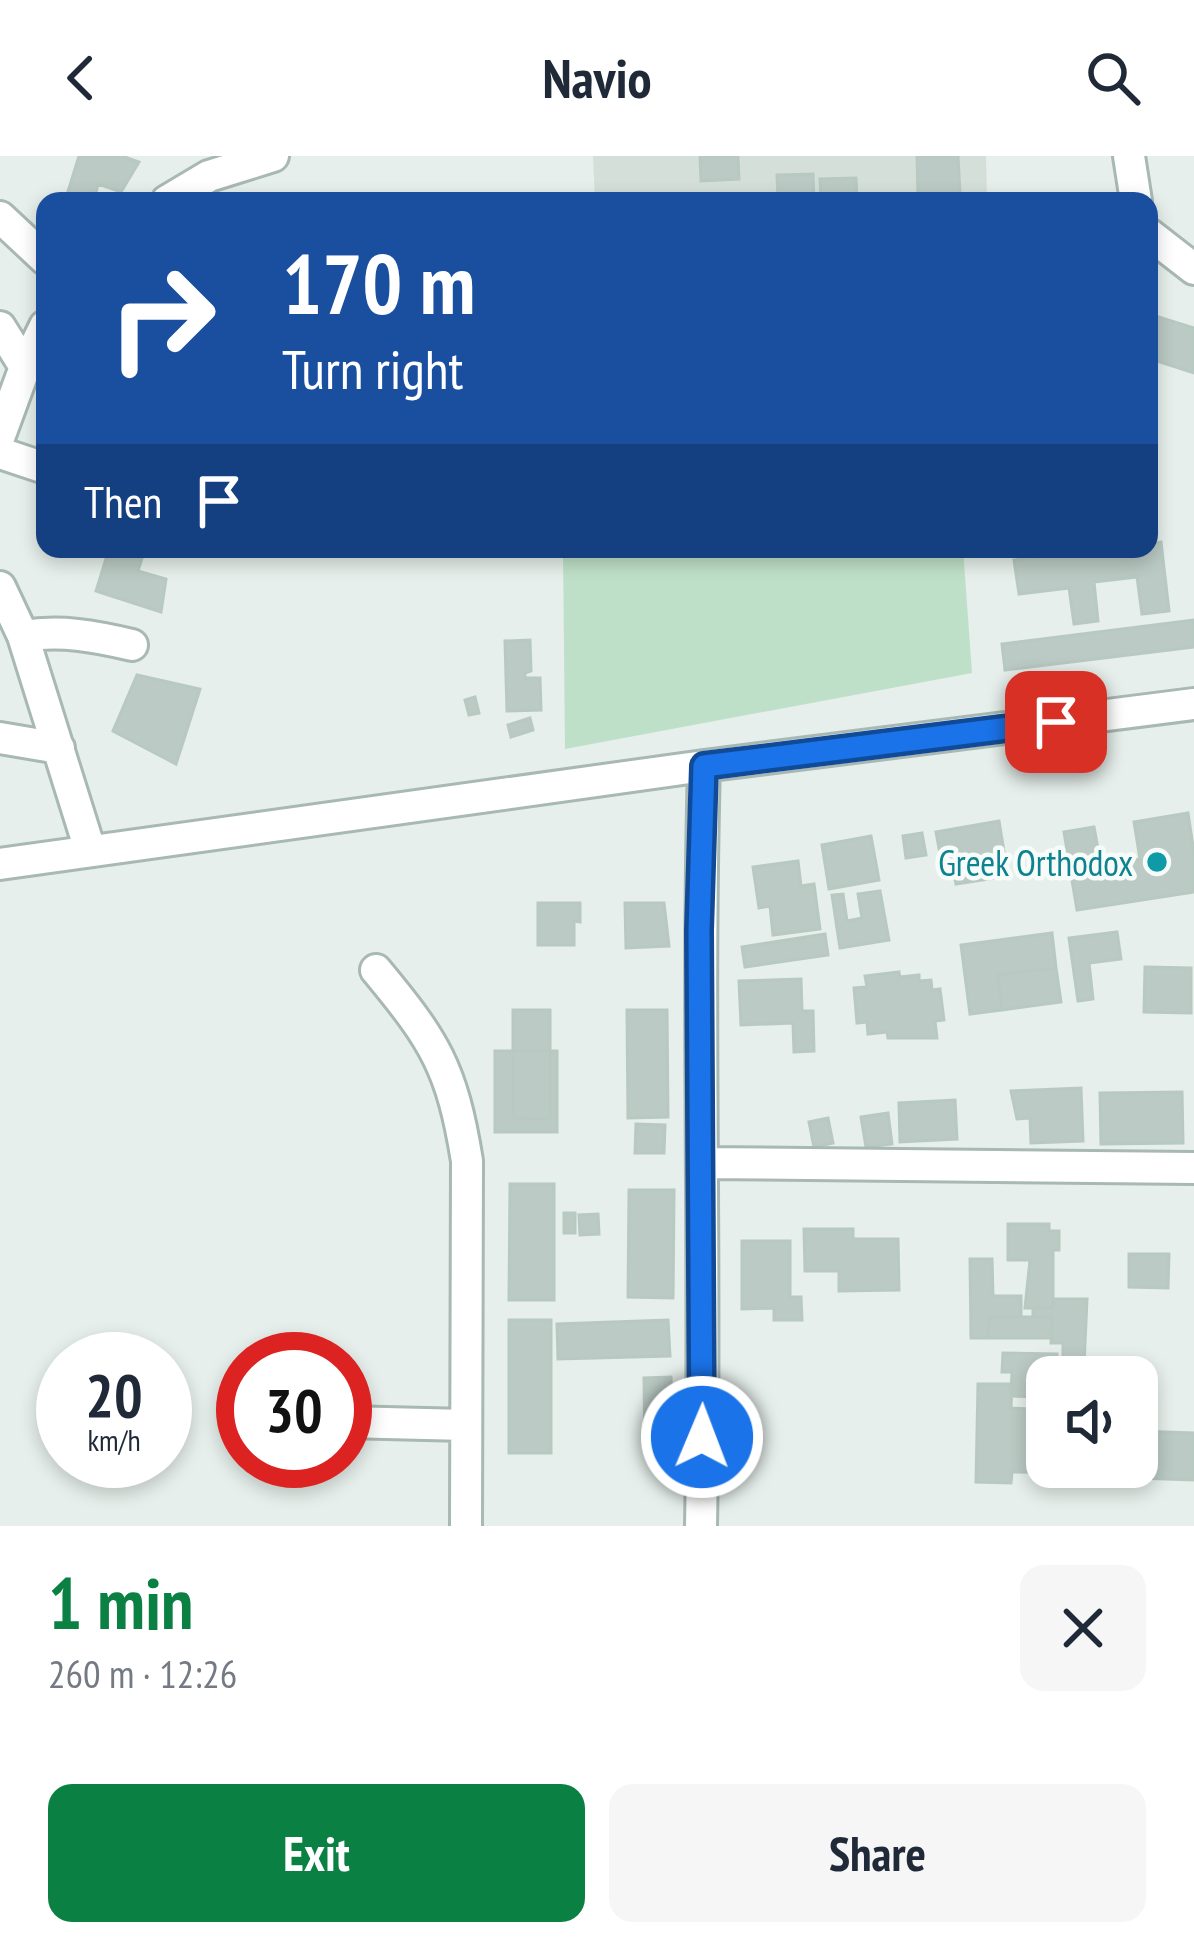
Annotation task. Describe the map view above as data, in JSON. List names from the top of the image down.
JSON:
{
  "places": ["Greek Orthodox"],
  "page": {
    "header": "Navio",
    "turn": ["170 m", "Turn right"],
    "then": "Then",
    "speed": "20 km/h",
    "limit": "30",
    "heading": ["1 min", "260 m · 12:26"],
    "buttons": ["Exit", "Share"]
  }
}
